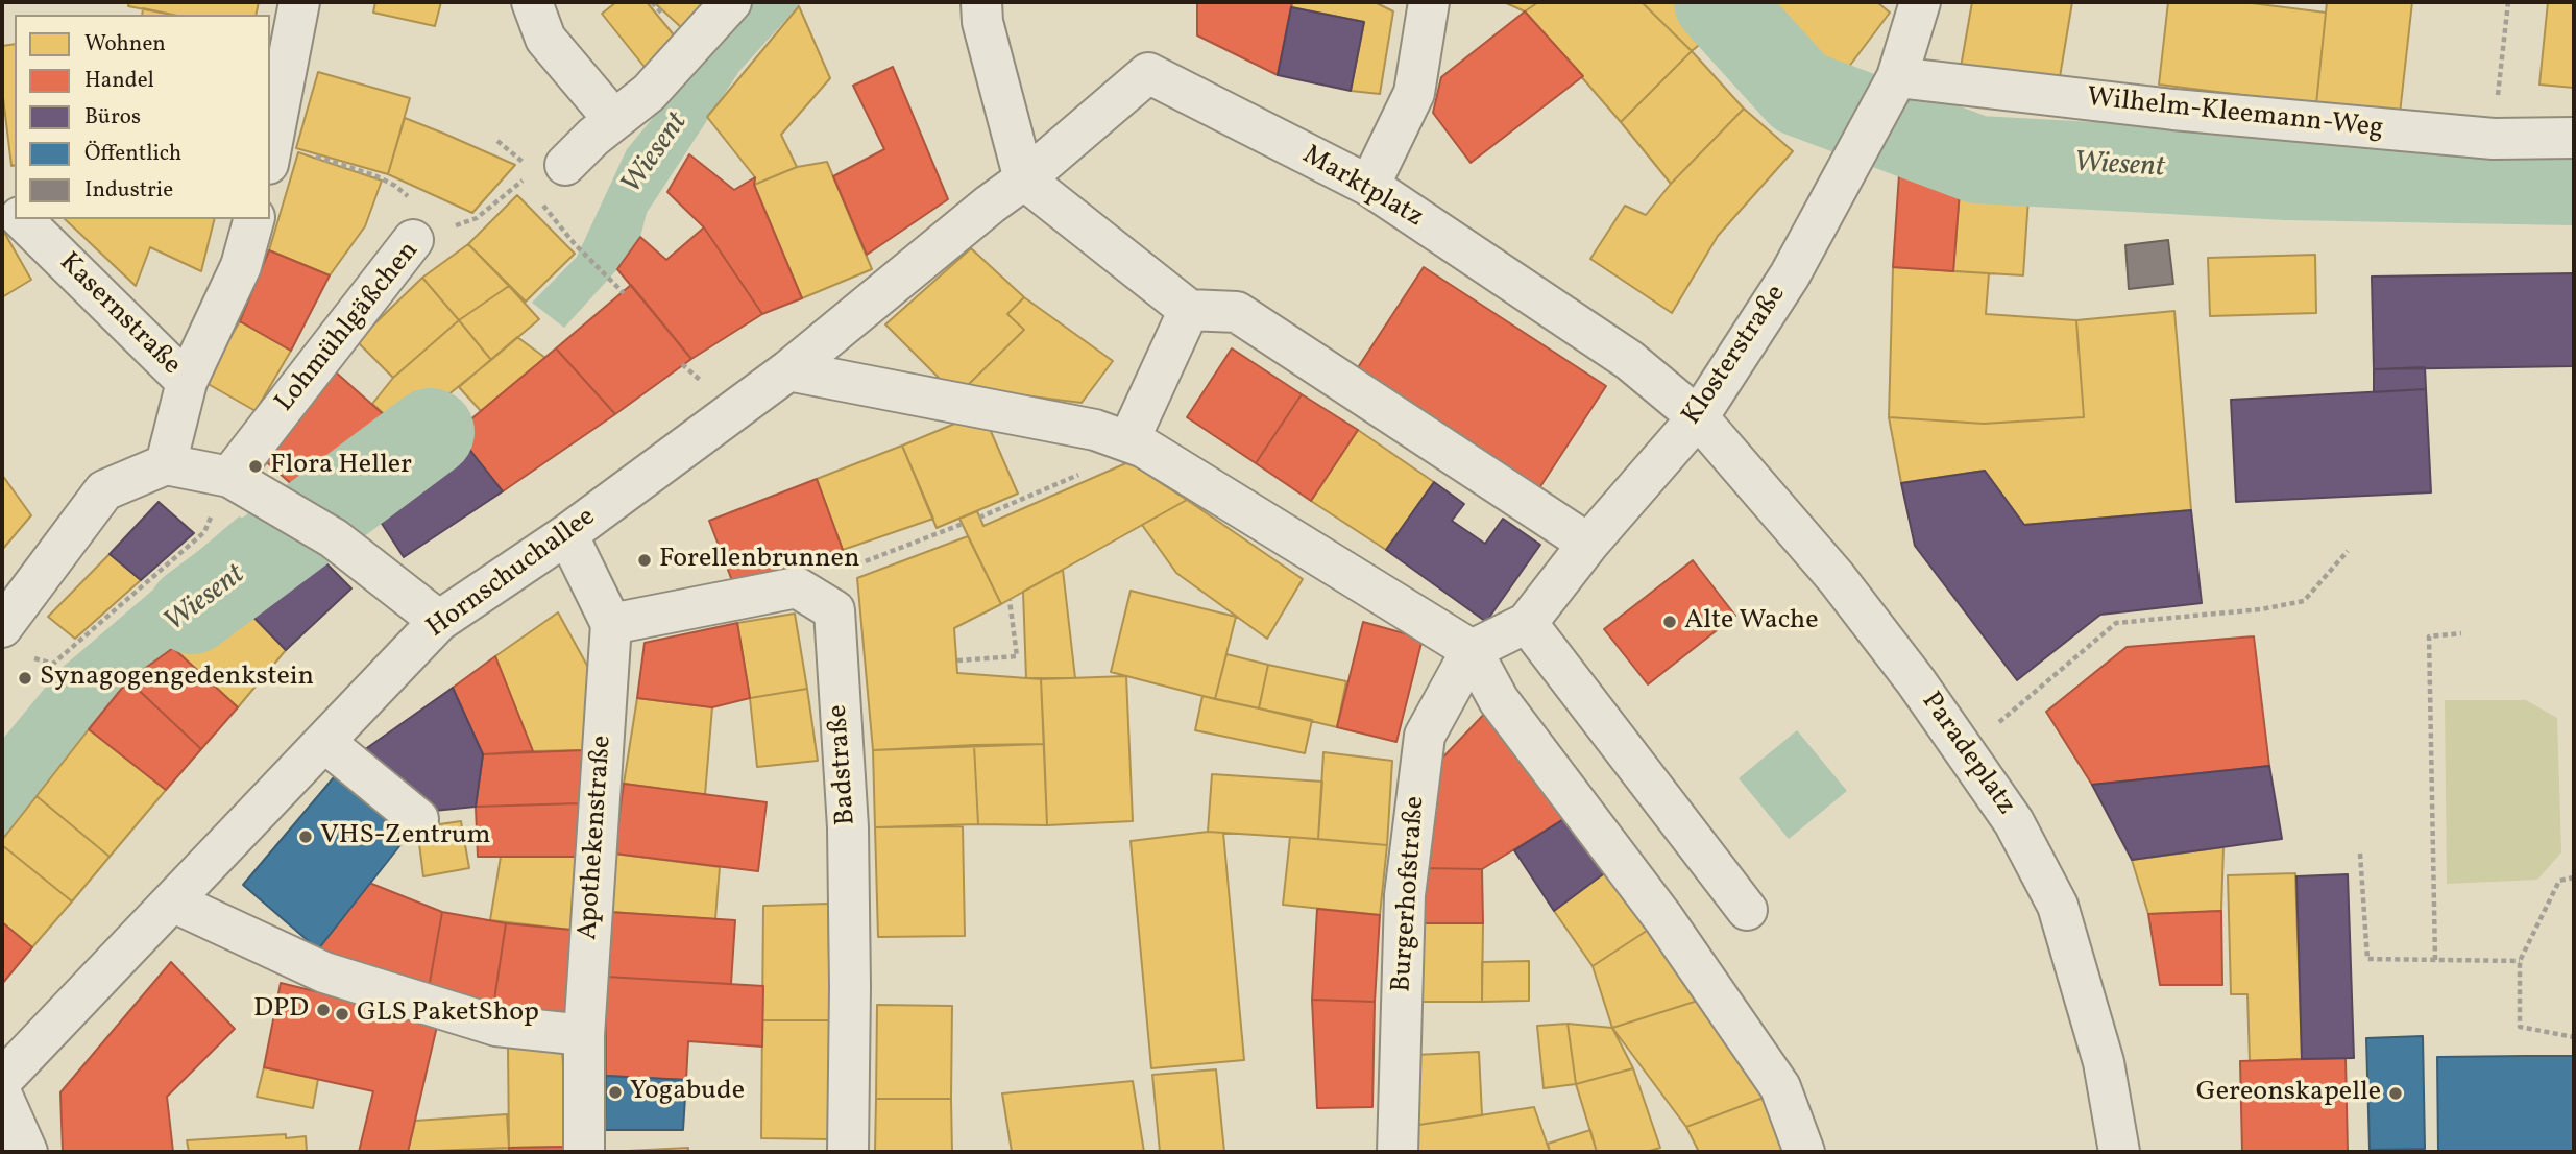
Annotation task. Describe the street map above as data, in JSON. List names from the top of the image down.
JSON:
{
  "streets": {
    "street": [
      "Wilhelm-Kleemann-Weg",
      "Marktplatz",
      "Kasernstraße",
      "Lohmühlgäßchen",
      "Klosterstraße",
      "Hornschuchallee",
      "Paradeplatz",
      "Badstraße",
      "Apothekenstraße",
      "Burgerhofstraße"
    ]
  },
  "crossings": [
    ["Wilhelm-Kleemann-Weg", "Klosterstraße"],
    ["Marktplatz", "Klosterstraße"],
    ["Marktplatz", "Hornschuchallee"],
    ["Marktplatz", "Paradeplatz"],
    ["Klosterstraße", "Paradeplatz"],
    ["Klosterstraße", "Burgerhofstraße"],
    ["Hornschuchallee", "Apothekenstraße"]
  ],
  "water": ["Wiesent"],
  "places": [
    "Flora Heller",
    "Forellenbrunnen",
    "Alte Wache",
    "Synagogengedenkstein",
    "VHS-Zentrum",
    "DPD",
    "GLS PaketShop",
    "Yogabude",
    "Gereonskapelle"
  ],
  "legend": [
    "Wohnen",
    "Handel",
    "Büros",
    "Öffentlich",
    "Industrie"
  ]
}
